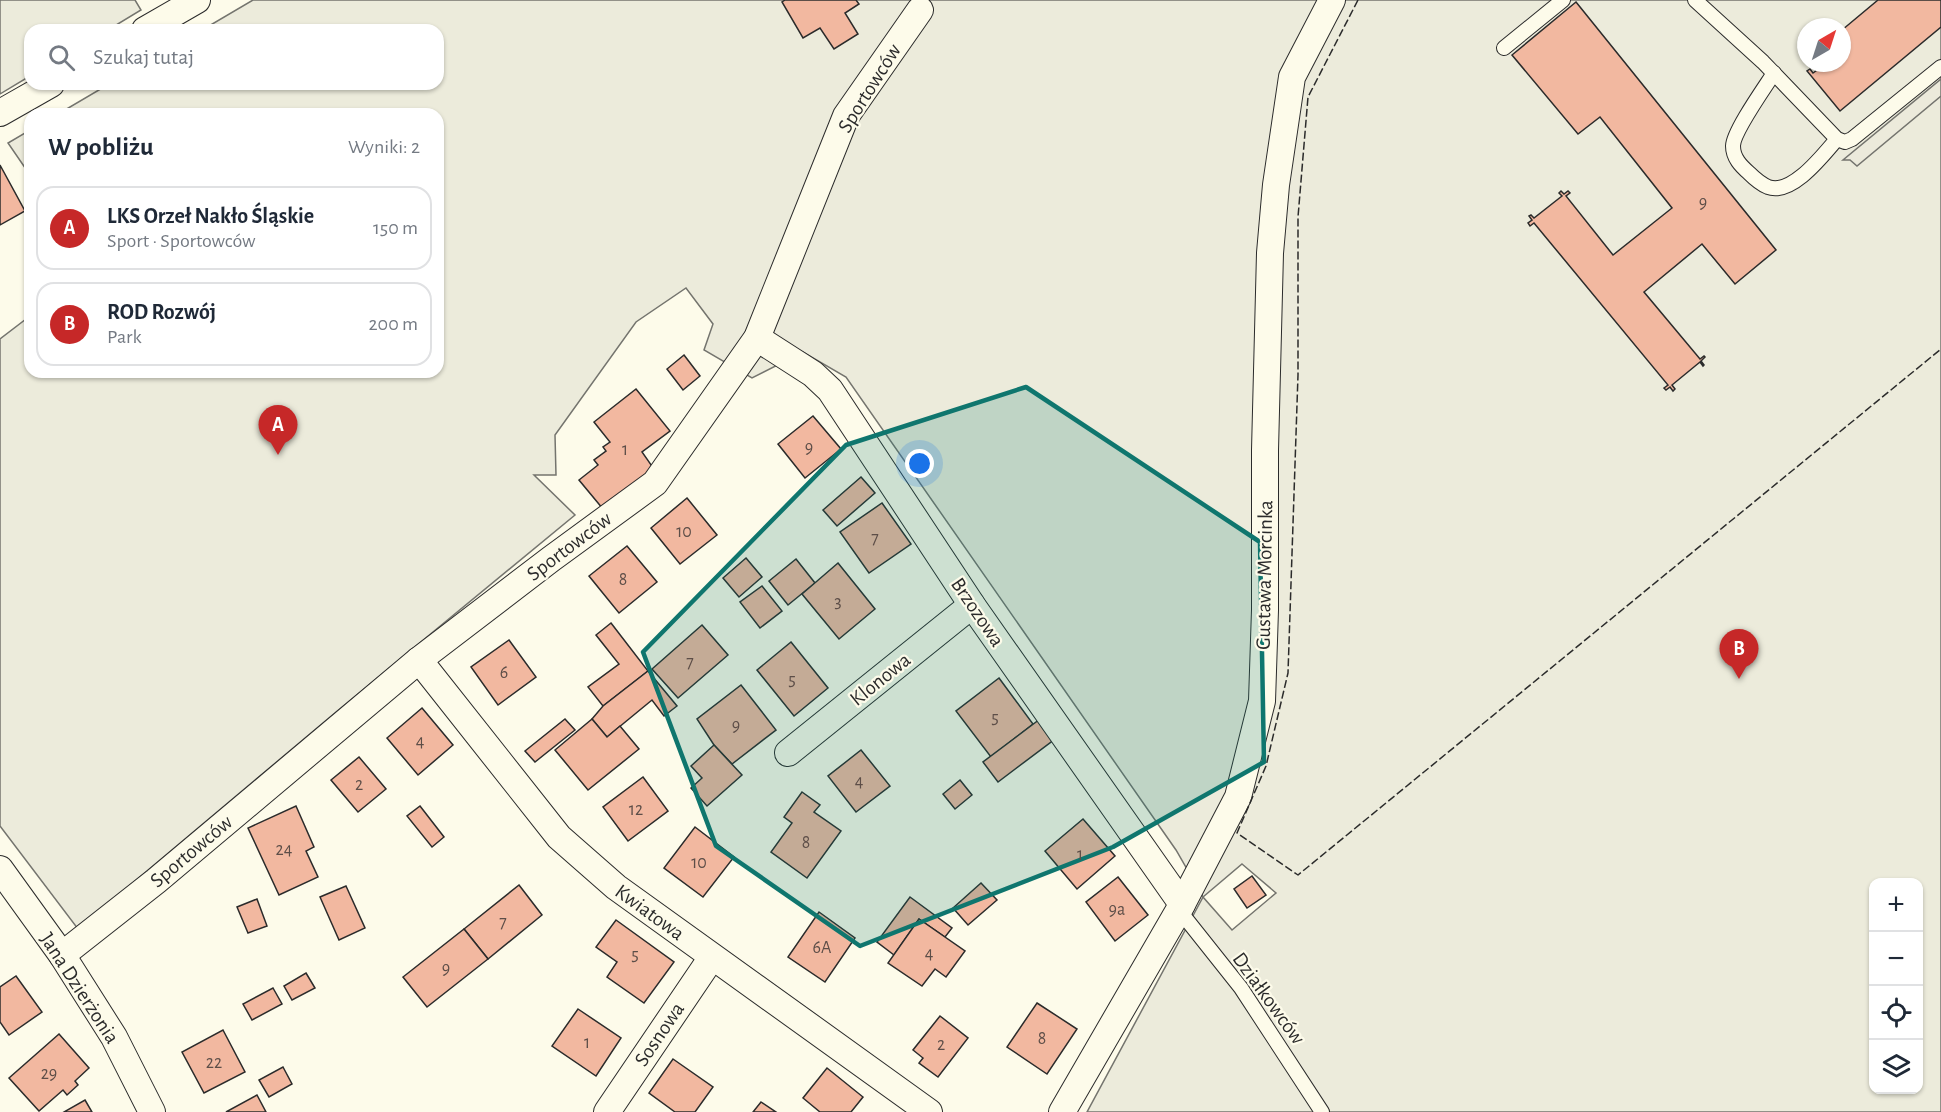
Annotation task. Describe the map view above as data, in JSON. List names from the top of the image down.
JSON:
{
  "streets": {
    "street": [
      "Sportowców",
      "Gustawa Morcinka",
      "Brzozowa",
      "Klonowa",
      "Kwiatowa",
      "Jana Dzierżonia",
      "Sosnowa"
    ],
    "lane": ["Działkowców"]
  },
  "crossings": [
    ["Sportowców", "Brzozowa"],
    ["Sportowców", "Kwiatowa"],
    ["Sportowców", "Jana Dzierżonia"],
    ["Gustawa Morcinka", "Brzozowa"],
    ["Gustawa Morcinka", "Działkowców"],
    ["Brzozowa", "Klonowa"],
    ["Brzozowa", "Działkowców"],
    ["Kwiatowa", "Sosnowa"]
  ],
  "house_numbers": [
    "9",
    "9",
    "1",
    "10",
    "7",
    "8",
    "3",
    "7",
    "6",
    "5",
    "5",
    "9",
    "4",
    "4",
    "2",
    "12",
    "8",
    "24",
    "1",
    "10",
    "9a",
    "7",
    "6A",
    "4",
    "5",
    "9",
    "8",
    "1",
    "2",
    "22",
    "29"
  ],
  "north": "top right",
  "page": {
    "search": "Szukaj tutaj",
    "heading": ["W pobliżu", "Wyniki: 2"],
    "list": [
      {
        "mark": "A",
        "name": "LKS Orzeł Nakło Śląskie",
        "note": "Sport · Sportowców",
        "value": "150 m"
      },
      {
        "mark": "B",
        "name": "ROD Rozwój",
        "note": "Park",
        "value": "200 m"
      }
    ],
    "pins": ["A", "B"],
    "map_buttons": ["+", "−"]
  }
}
